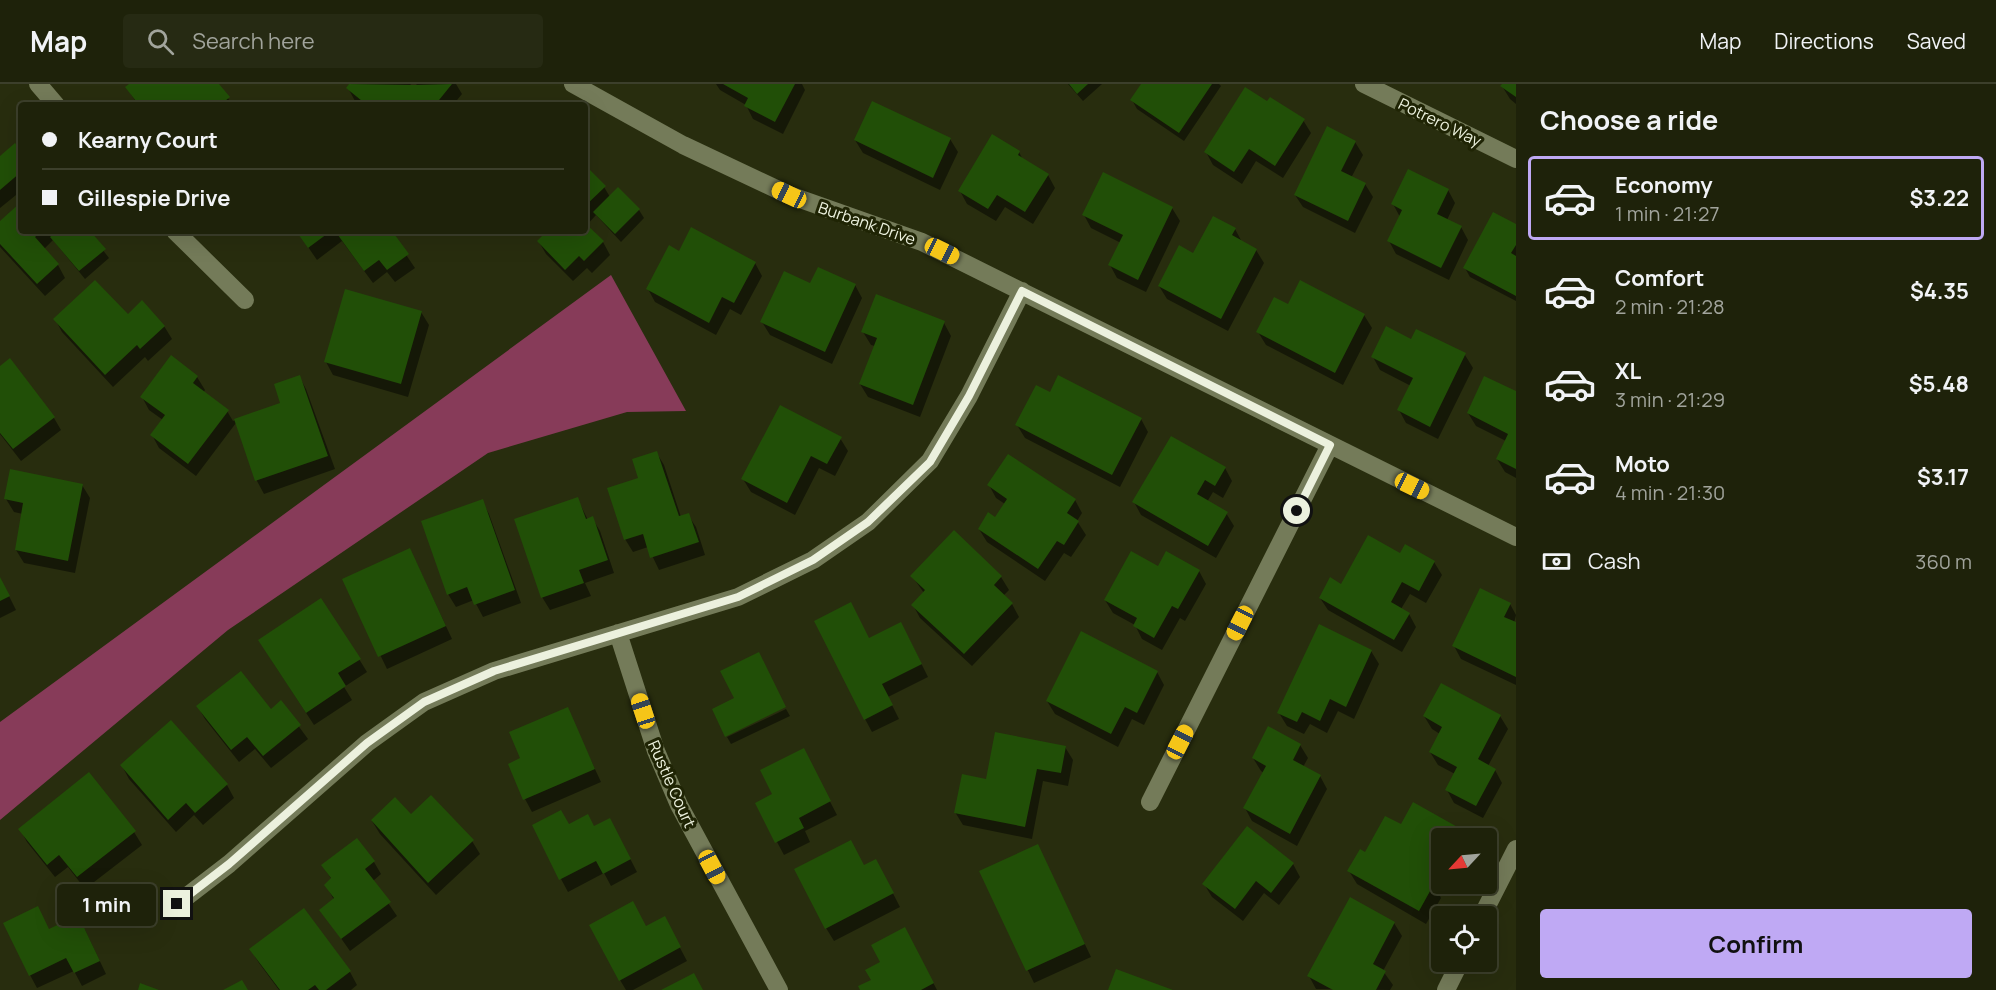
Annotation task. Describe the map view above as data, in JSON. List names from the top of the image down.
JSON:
{
  "streets": {
    "street": ["Potrero Way", "Burbank Drive", "Rustle Court"]
  },
  "north": "bottom left",
  "page": {
    "header": "Map",
    "search": "Search here",
    "nav": ["Map", "Directions", "Saved"],
    "heading": "Choose a ride",
    "banner": ["Kearny Court", "Gillespie Drive"],
    "list": [
      {
        "name": "Economy",
        "note": "1 min · 21:27",
        "value": "$3.22"
      },
      {
        "name": "Comfort",
        "note": "2 min · 21:28",
        "value": "$4.35"
      },
      {
        "name": "XL",
        "note": "3 min · 21:29",
        "value": "$5.48"
      },
      {
        "name": "Moto",
        "note": "4 min · 21:30",
        "value": "$3.17"
      }
    ],
    "pay": ["Cash", "360 m"],
    "bubble": "1 min",
    "buttons": "Confirm"
  }
}
